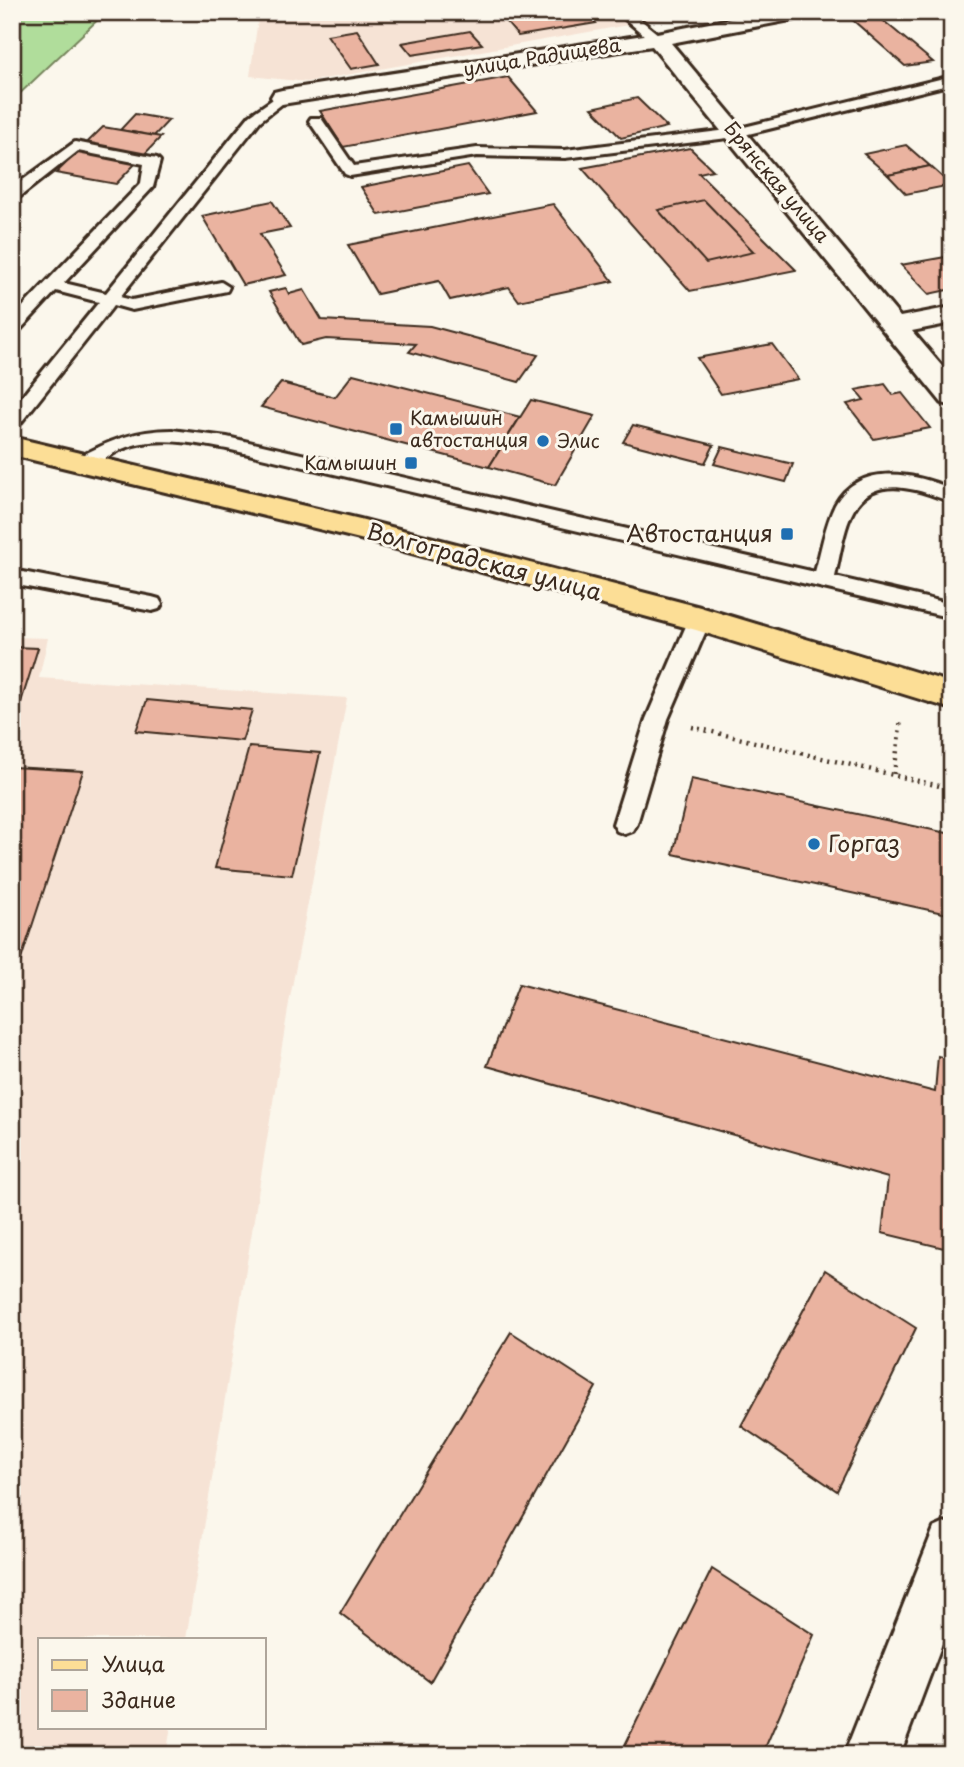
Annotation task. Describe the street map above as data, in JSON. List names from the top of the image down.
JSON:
{
  "streets": {
    "main road": ["Волгоградская улица"],
    "street": ["улица Радищева", "Брянская улица"]
  },
  "crossings": [
    ["улица Радищева", "Брянская улица"]
  ],
  "places": {
    "transit": ["Камышин автостанция", "Камышин", "Автостанция"],
    "other": ["Элис", "Горгаз"]
  },
  "legend": ["Улица", "Здание"]
}
